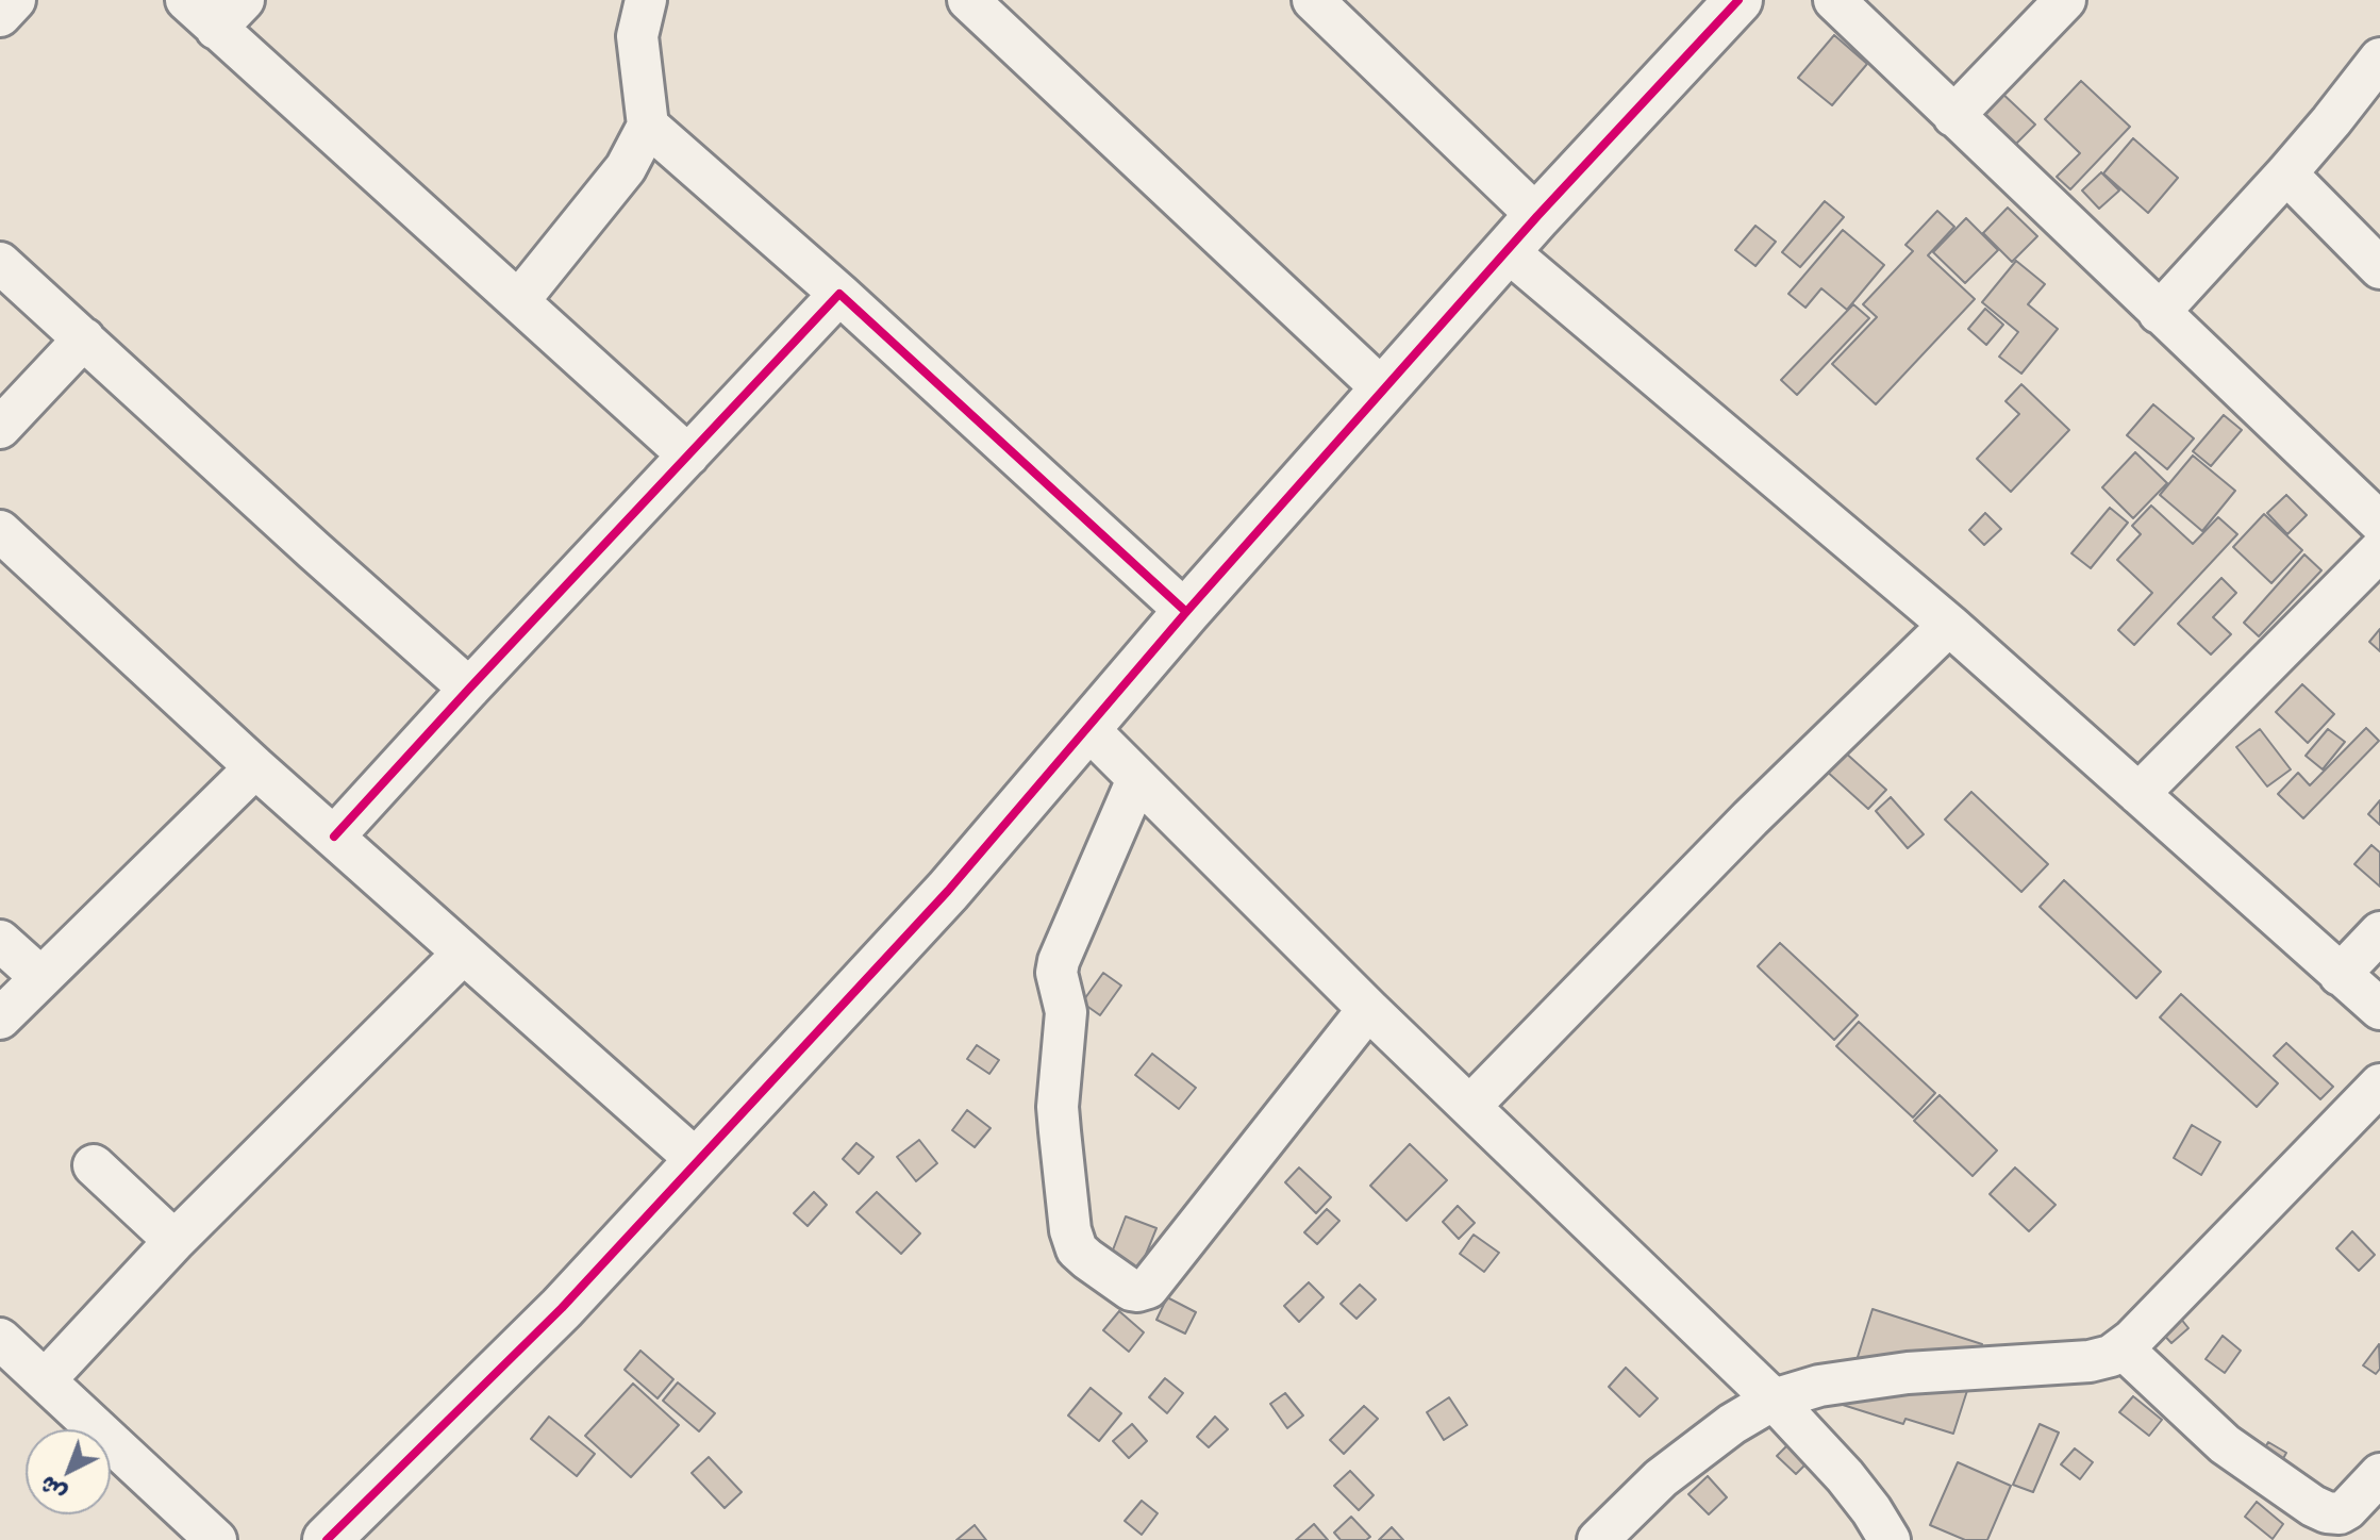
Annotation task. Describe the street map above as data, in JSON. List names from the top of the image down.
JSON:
{
  "north": "bottom left"
}
